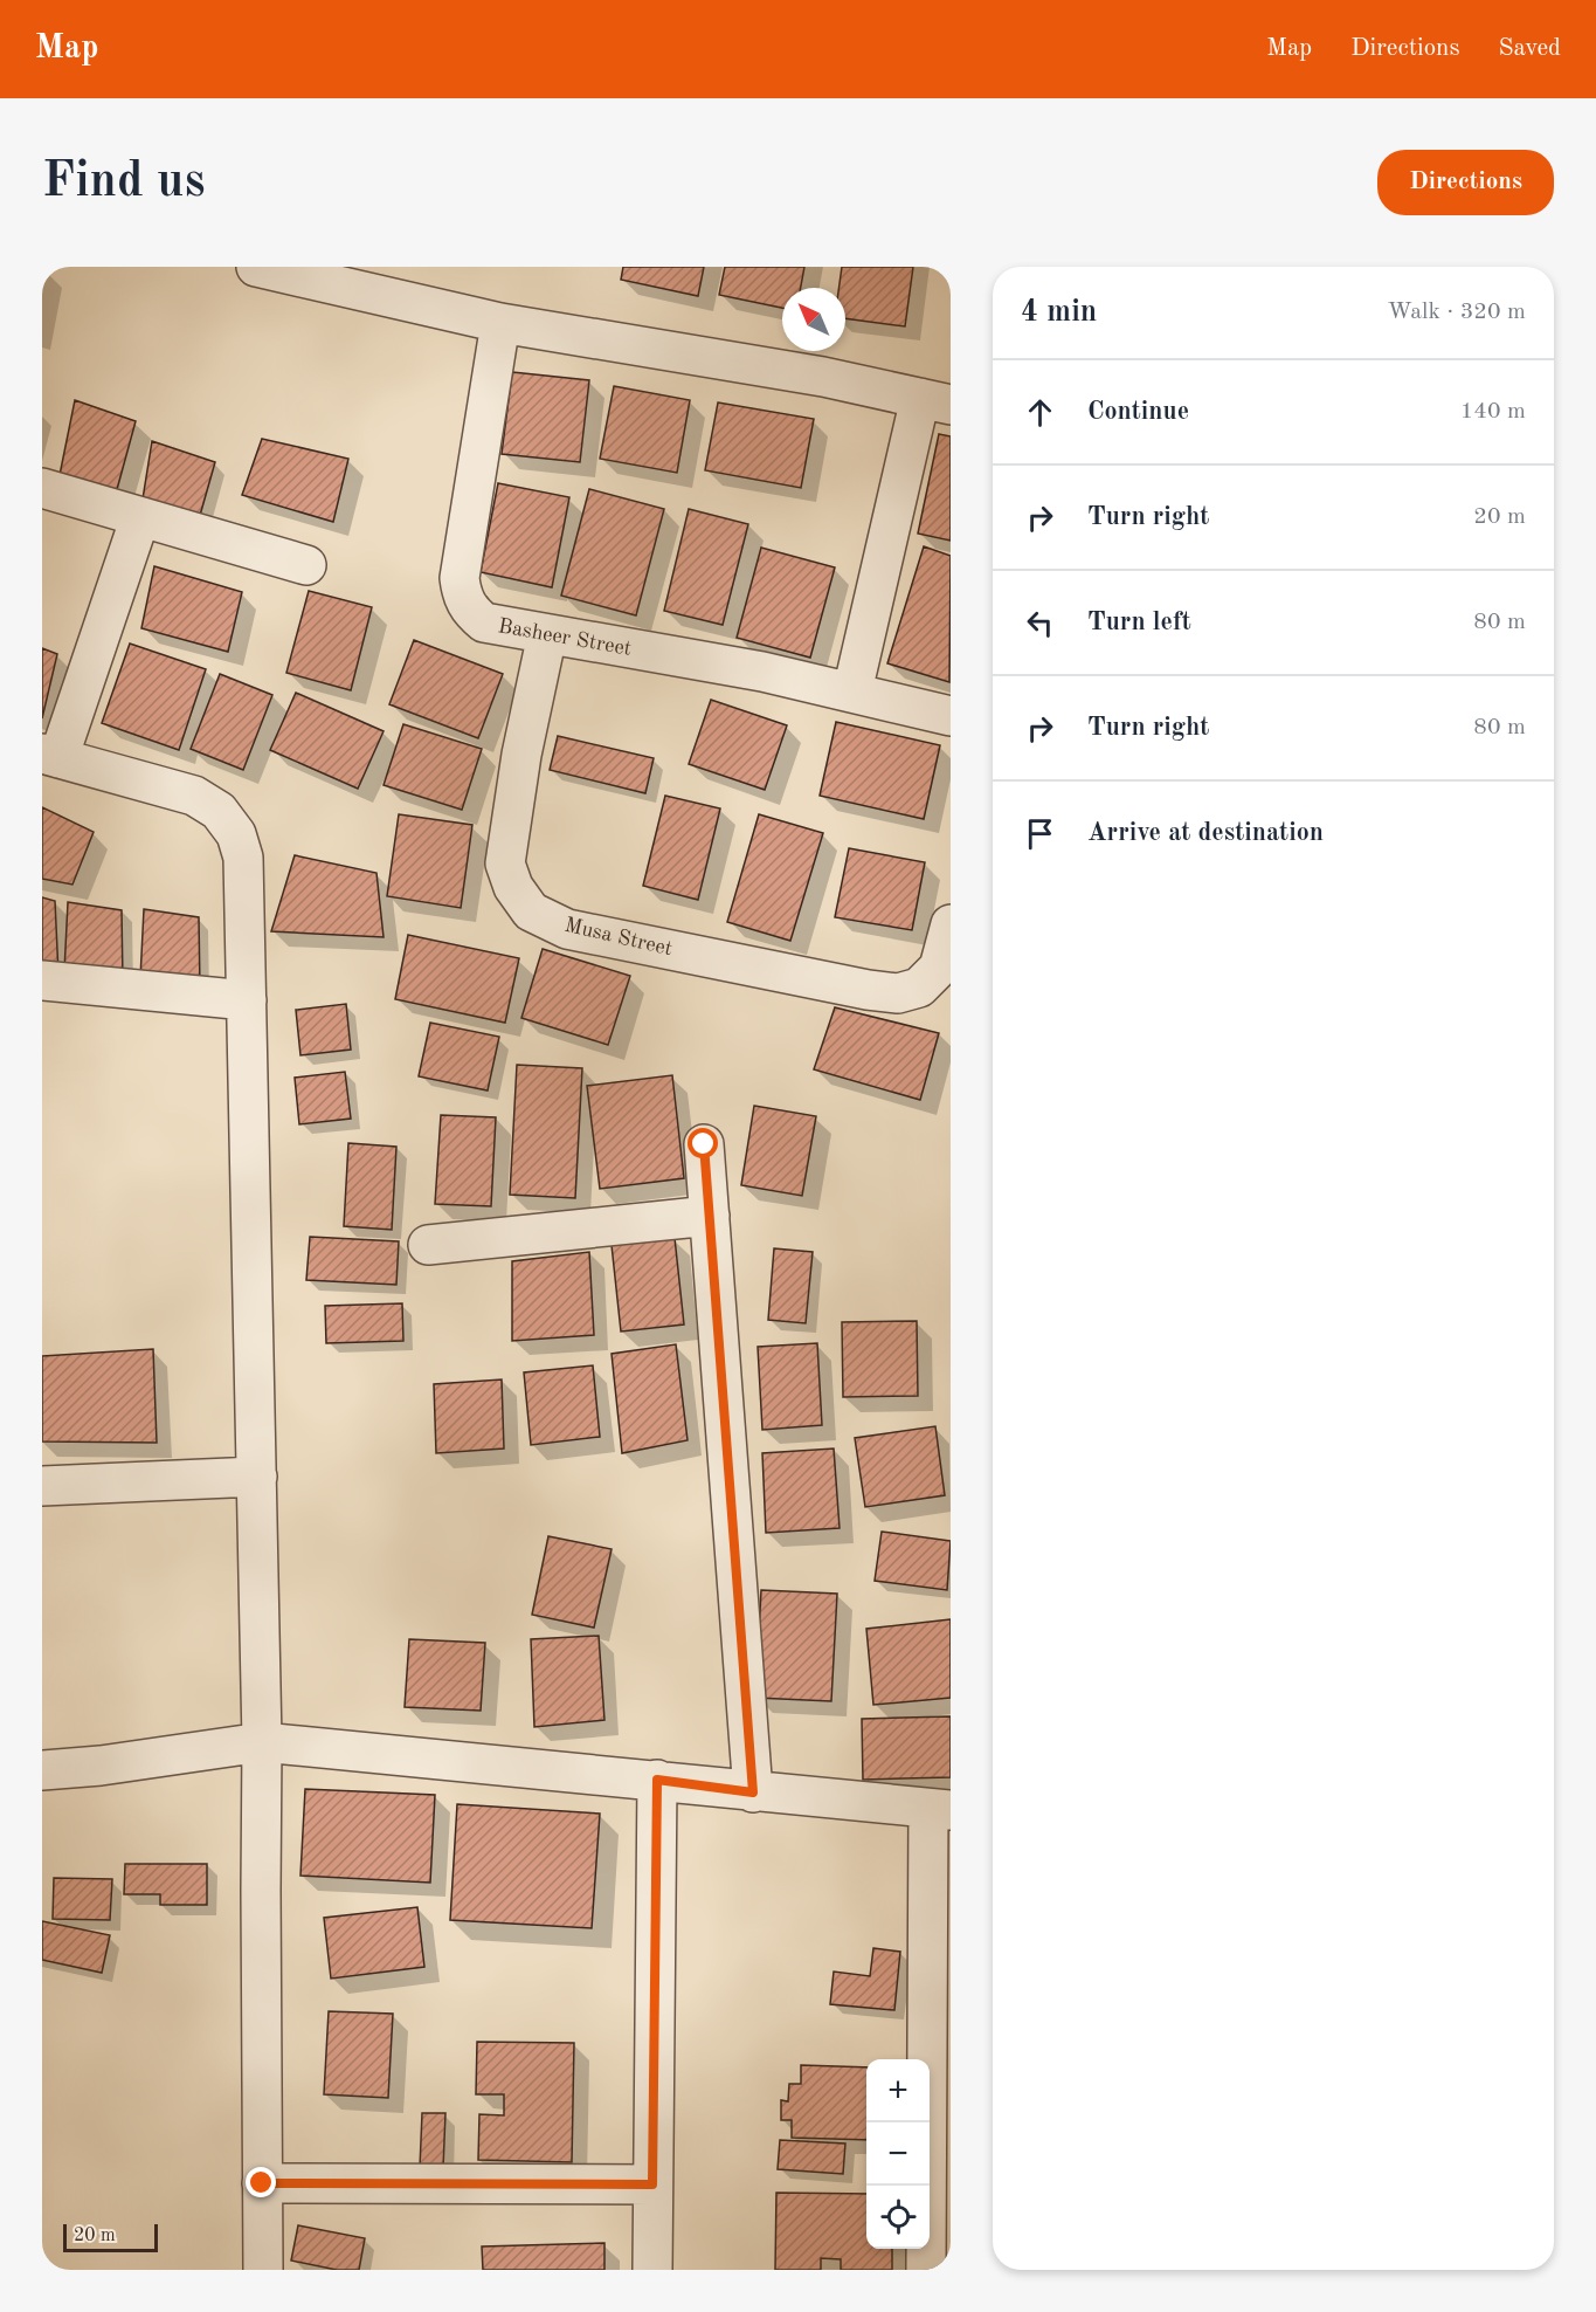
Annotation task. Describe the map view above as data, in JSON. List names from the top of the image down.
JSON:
{
  "streets": {
    "street": ["Basheer Street", "Musa Street"]
  },
  "crossings": [
    ["Basheer Street", "Musa Street"]
  ],
  "scale_bar": "20 m",
  "north": "top left",
  "page": {
    "header": "Map",
    "nav": ["Map", "Directions", "Saved"],
    "buttons": "Directions",
    "title": "Find us",
    "heading": ["4 min", "Walk · 320 m"],
    "list": [
      ["Continue", "140 m"],
      ["Turn right", "20 m"],
      ["Turn left", "80 m"],
      ["Turn right", "80 m"],
      "Arrive at destination"
    ],
    "map_buttons": ["+", "−"],
    "scale": "20 m"
  }
}
